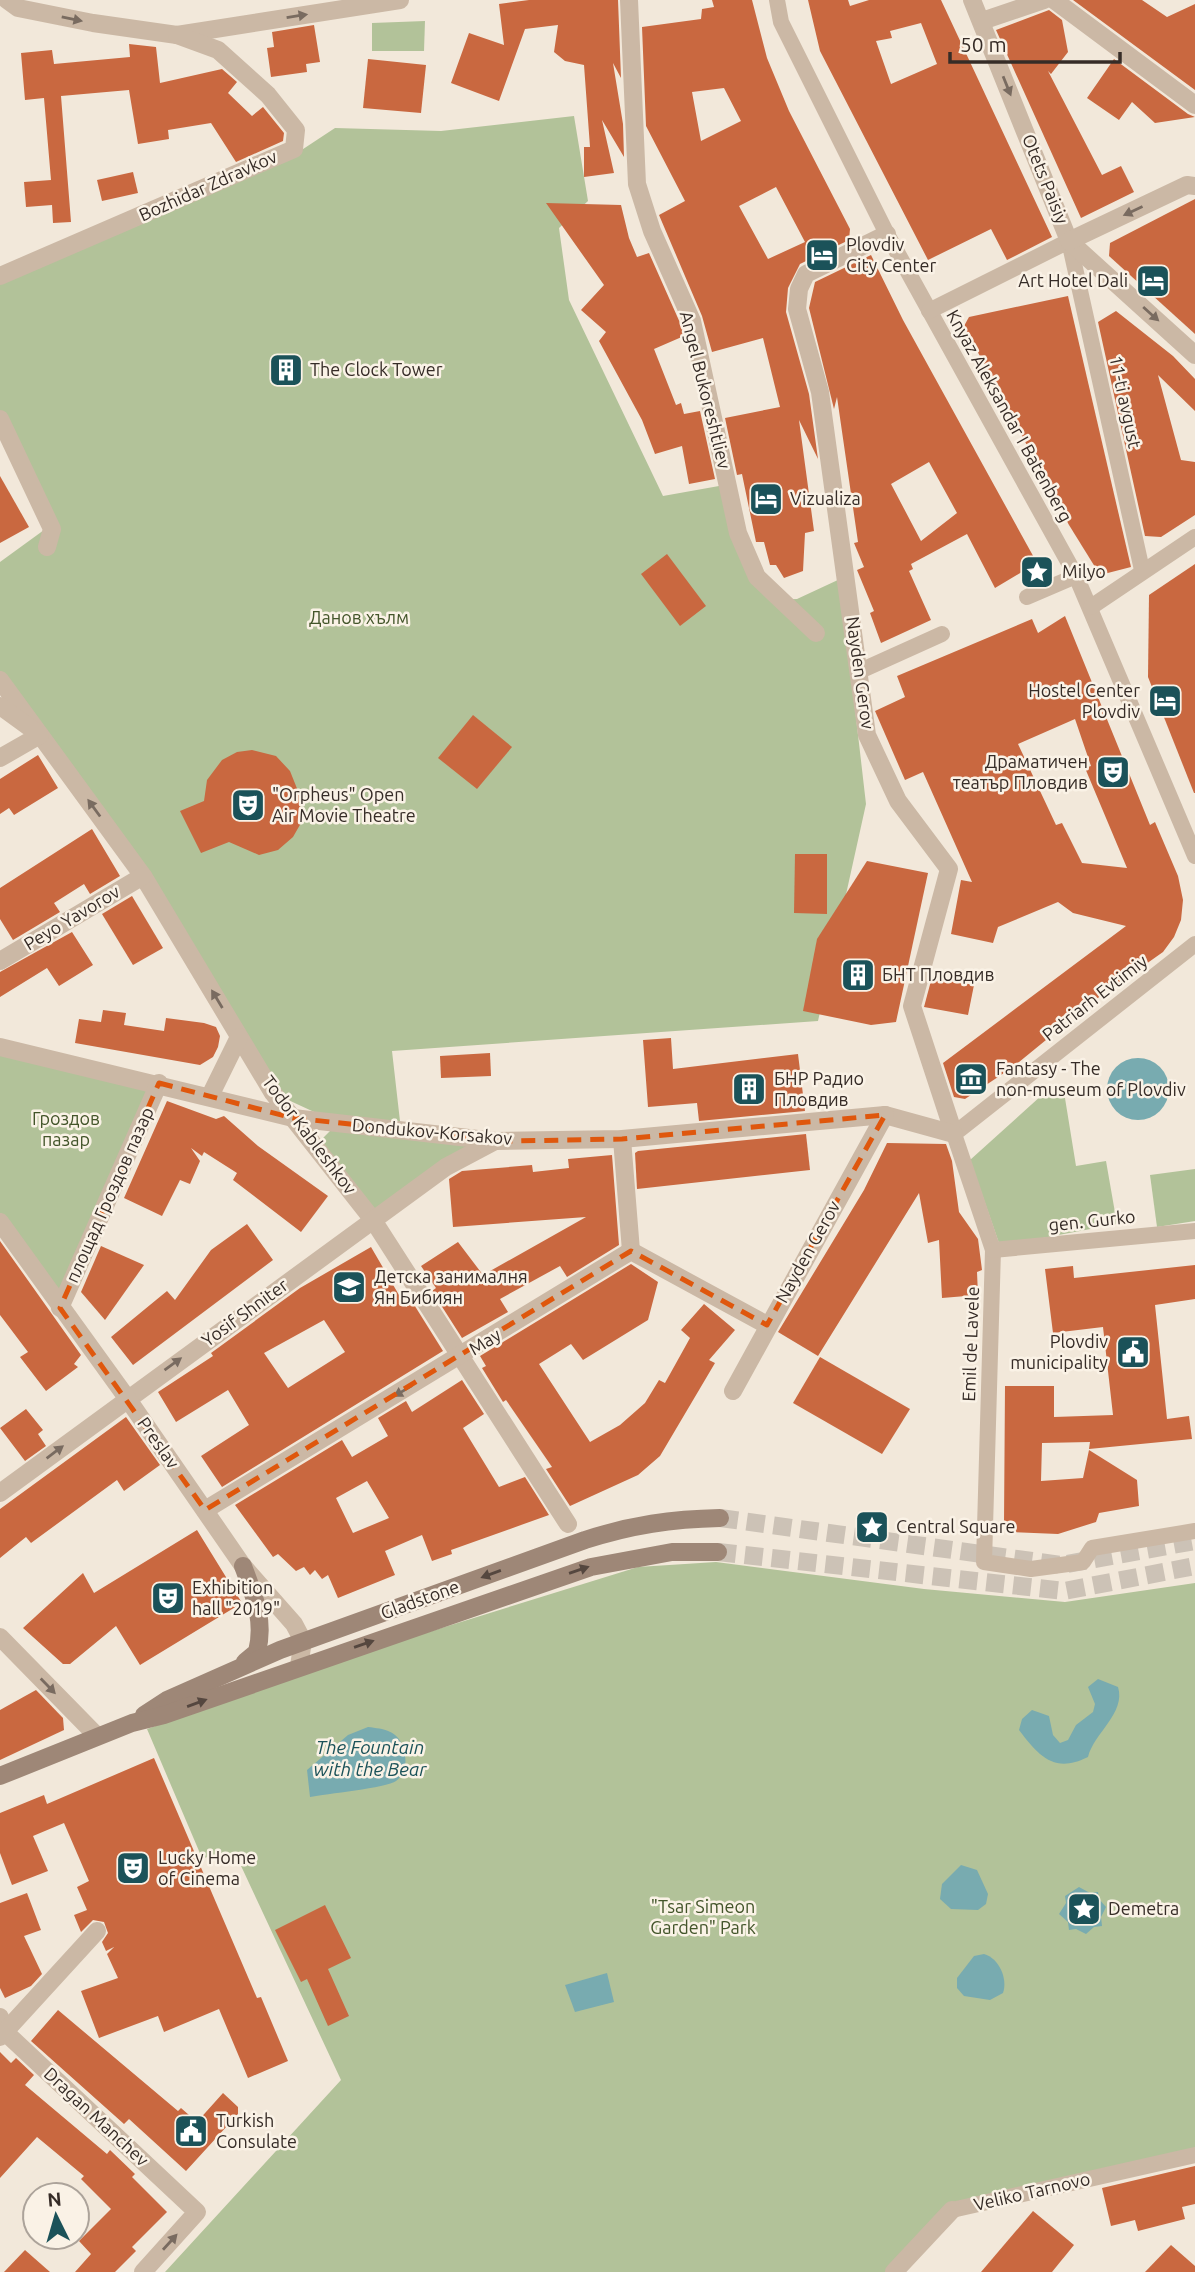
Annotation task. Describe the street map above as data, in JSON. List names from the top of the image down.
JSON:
{
  "streets": {
    "main road": ["Gladstone"],
    "street": [
      "Otets Paisiy",
      "Bozhidar Zdravkov",
      "Angel Bukoreshtliev",
      "11-ti avgust",
      "Knyaz Aleksandar I Batenberg",
      "Nayden Gerov",
      "Peyo Yavorov",
      "Patriarh Evtimiy",
      "Dondukov-Korsakov",
      "Todor Kableshkov",
      "площад Гроздов пазар",
      "gen. Gurko",
      "Yosif Shniter",
      "May",
      "Emil de Lavele",
      "Preslav",
      "Dragan Manchev",
      "Veliko Tarnovo"
    ]
  },
  "crossings": [
    ["Otets Paisiy", "11-ti avgust"],
    ["Knyaz Aleksandar I Batenberg", "Nayden Gerov"],
    ["Nayden Gerov", "Patriarh Evtimiy"],
    ["Nayden Gerov", "Dondukov-Korsakov"],
    ["Nayden Gerov", "Emil de Lavele"],
    ["Peyo Yavorov", "Todor Kableshkov"],
    ["Patriarh Evtimiy", "Dondukov-Korsakov"],
    ["Patriarh Evtimiy", "Emil de Lavele"],
    ["Dondukov-Korsakov", "Todor Kableshkov"],
    ["Dondukov-Korsakov", "площад Гроздов пазар"],
    ["Dondukov-Korsakov", "Yosif Shniter"],
    ["Dondukov-Korsakov", "Emil de Lavele"],
    ["Todor Kableshkov", "Yosif Shniter"],
    ["Todor Kableshkov", "May"],
    ["площад Гроздов пазар", "Preslav"],
    ["gen. Gurko", "Emil de Lavele"],
    ["Yosif Shniter", "Preslav"],
    ["May", "Preslav"],
    ["Preslav", "Gladstone"]
  ],
  "one_way": [
    "Todor Kableshkov",
    "Yosif Shniter",
    "May",
    "Dragan Manchev"
  ],
  "water": ["The Fountain with the Bear"],
  "parks": ["Данов хълм", "Гроздов пазар", "\"Tsar Simeon Garden\" Park"],
  "places": {
    "hotel": [
      "Plovdiv City Center",
      "Art Hotel Dali",
      "Vizualiza",
      "Hostel Center Plovdiv"
    ],
    "building": ["The Clock Tower", "БНТ Пловдив", "БНР Радио Пловдив"],
    "place": ["Milyo", "Central Square", "Demetra"],
    "theatre": [
      "Драматичен театър Пловдив",
      "\"Orpheus\" Open Air Movie Theatre",
      "Exhibition hall \"2019\"",
      "Lucky Home of Cinema"
    ],
    "museum": ["Fantasy - The non-museum of Plovdiv"],
    "school or university": ["Детска занималня Ян Бибиян"],
    "public building": ["Plovdiv municipality", "Turkish Consulate"]
  },
  "scale_bar": "50 m",
  "north": "top"
}
